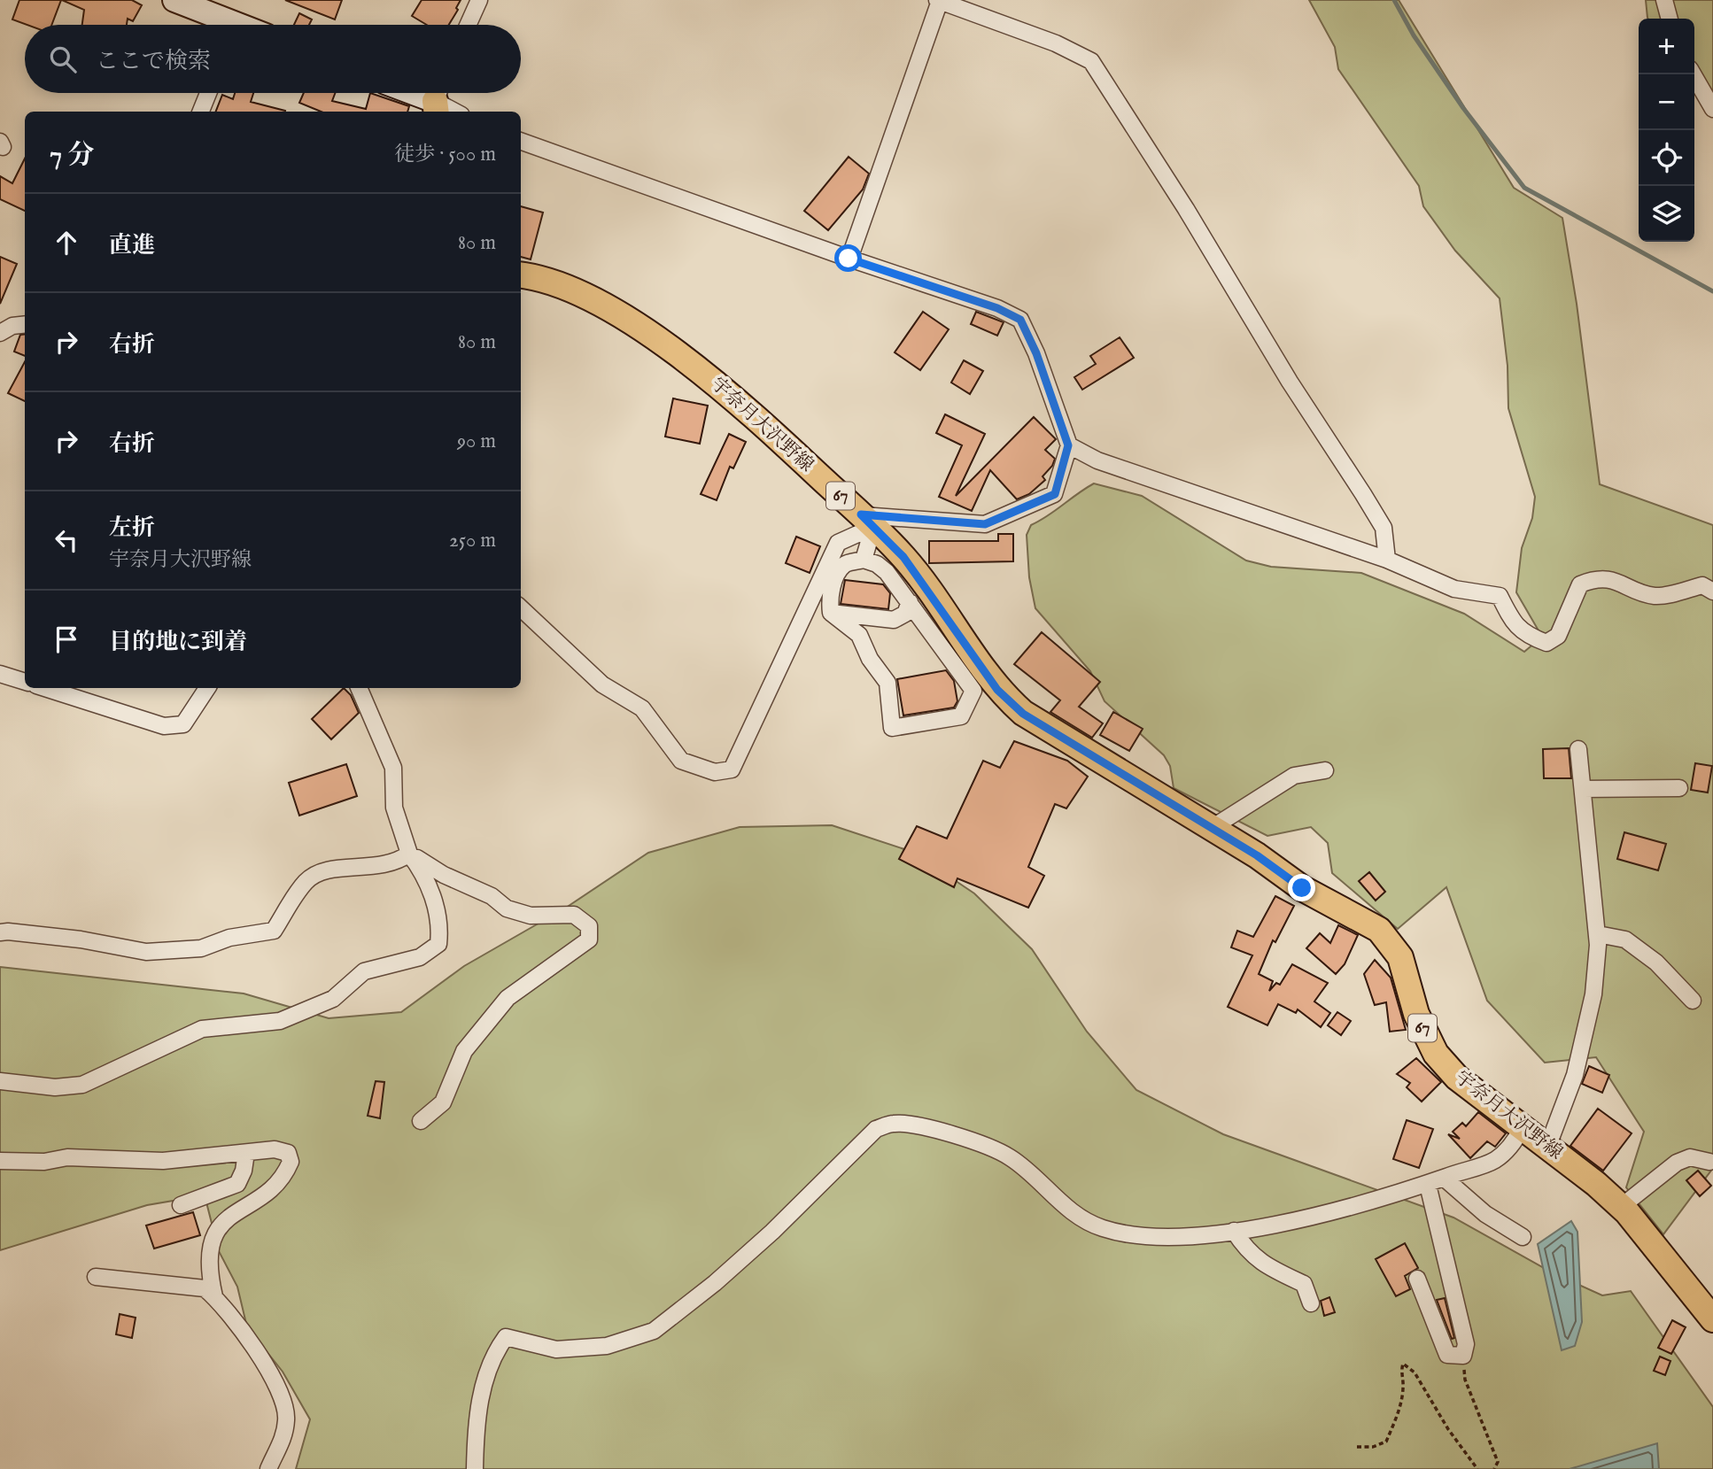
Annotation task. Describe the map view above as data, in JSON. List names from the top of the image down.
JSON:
{
  "streets": {
    "main road": ["宇奈月大沢野線", "67"]
  },
  "page": {
    "map_buttons": ["+", "−"],
    "search": "ここで検索",
    "heading": ["7 分", "徒歩 · 500 m"],
    "list": [
      ["直進", "80 m"],
      ["右折", "80 m"],
      ["右折", "90 m"],
      ["左折", "宇奈月大沢野線", "250 m"],
      "目的地に到着"
    ]
  }
}
